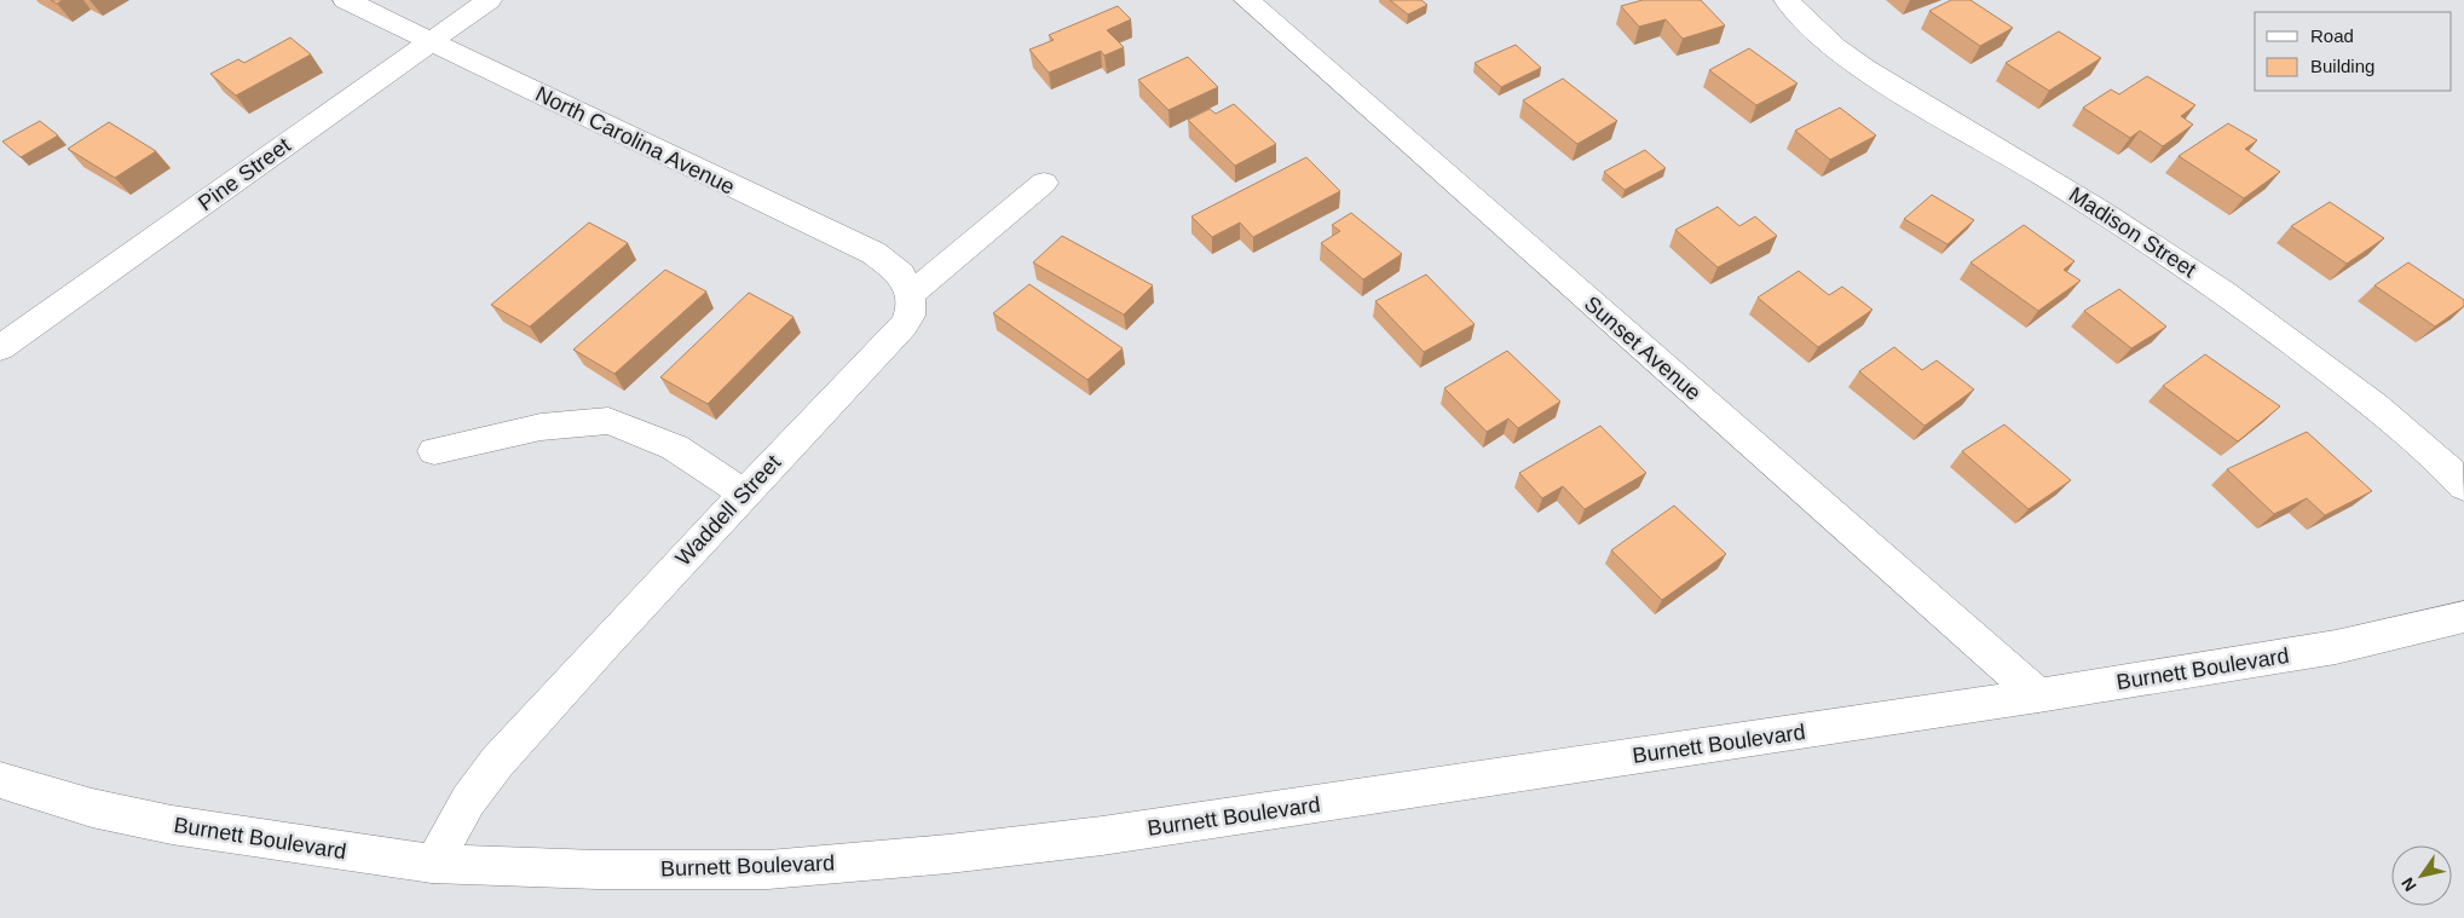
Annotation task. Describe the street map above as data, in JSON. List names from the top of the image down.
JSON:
{
  "streets": {
    "street": [
      "North Carolina Avenue",
      "Pine Street",
      "Madison Street",
      "Sunset Avenue",
      "Waddell Street",
      "Burnett Boulevard"
    ]
  },
  "crossings": [
    ["North Carolina Avenue", "Pine Street"],
    ["North Carolina Avenue", "Waddell Street"],
    ["Sunset Avenue", "Burnett Boulevard"],
    ["Waddell Street", "Burnett Boulevard"]
  ],
  "legend": ["Road", "Building"],
  "north": "bottom left"
}
